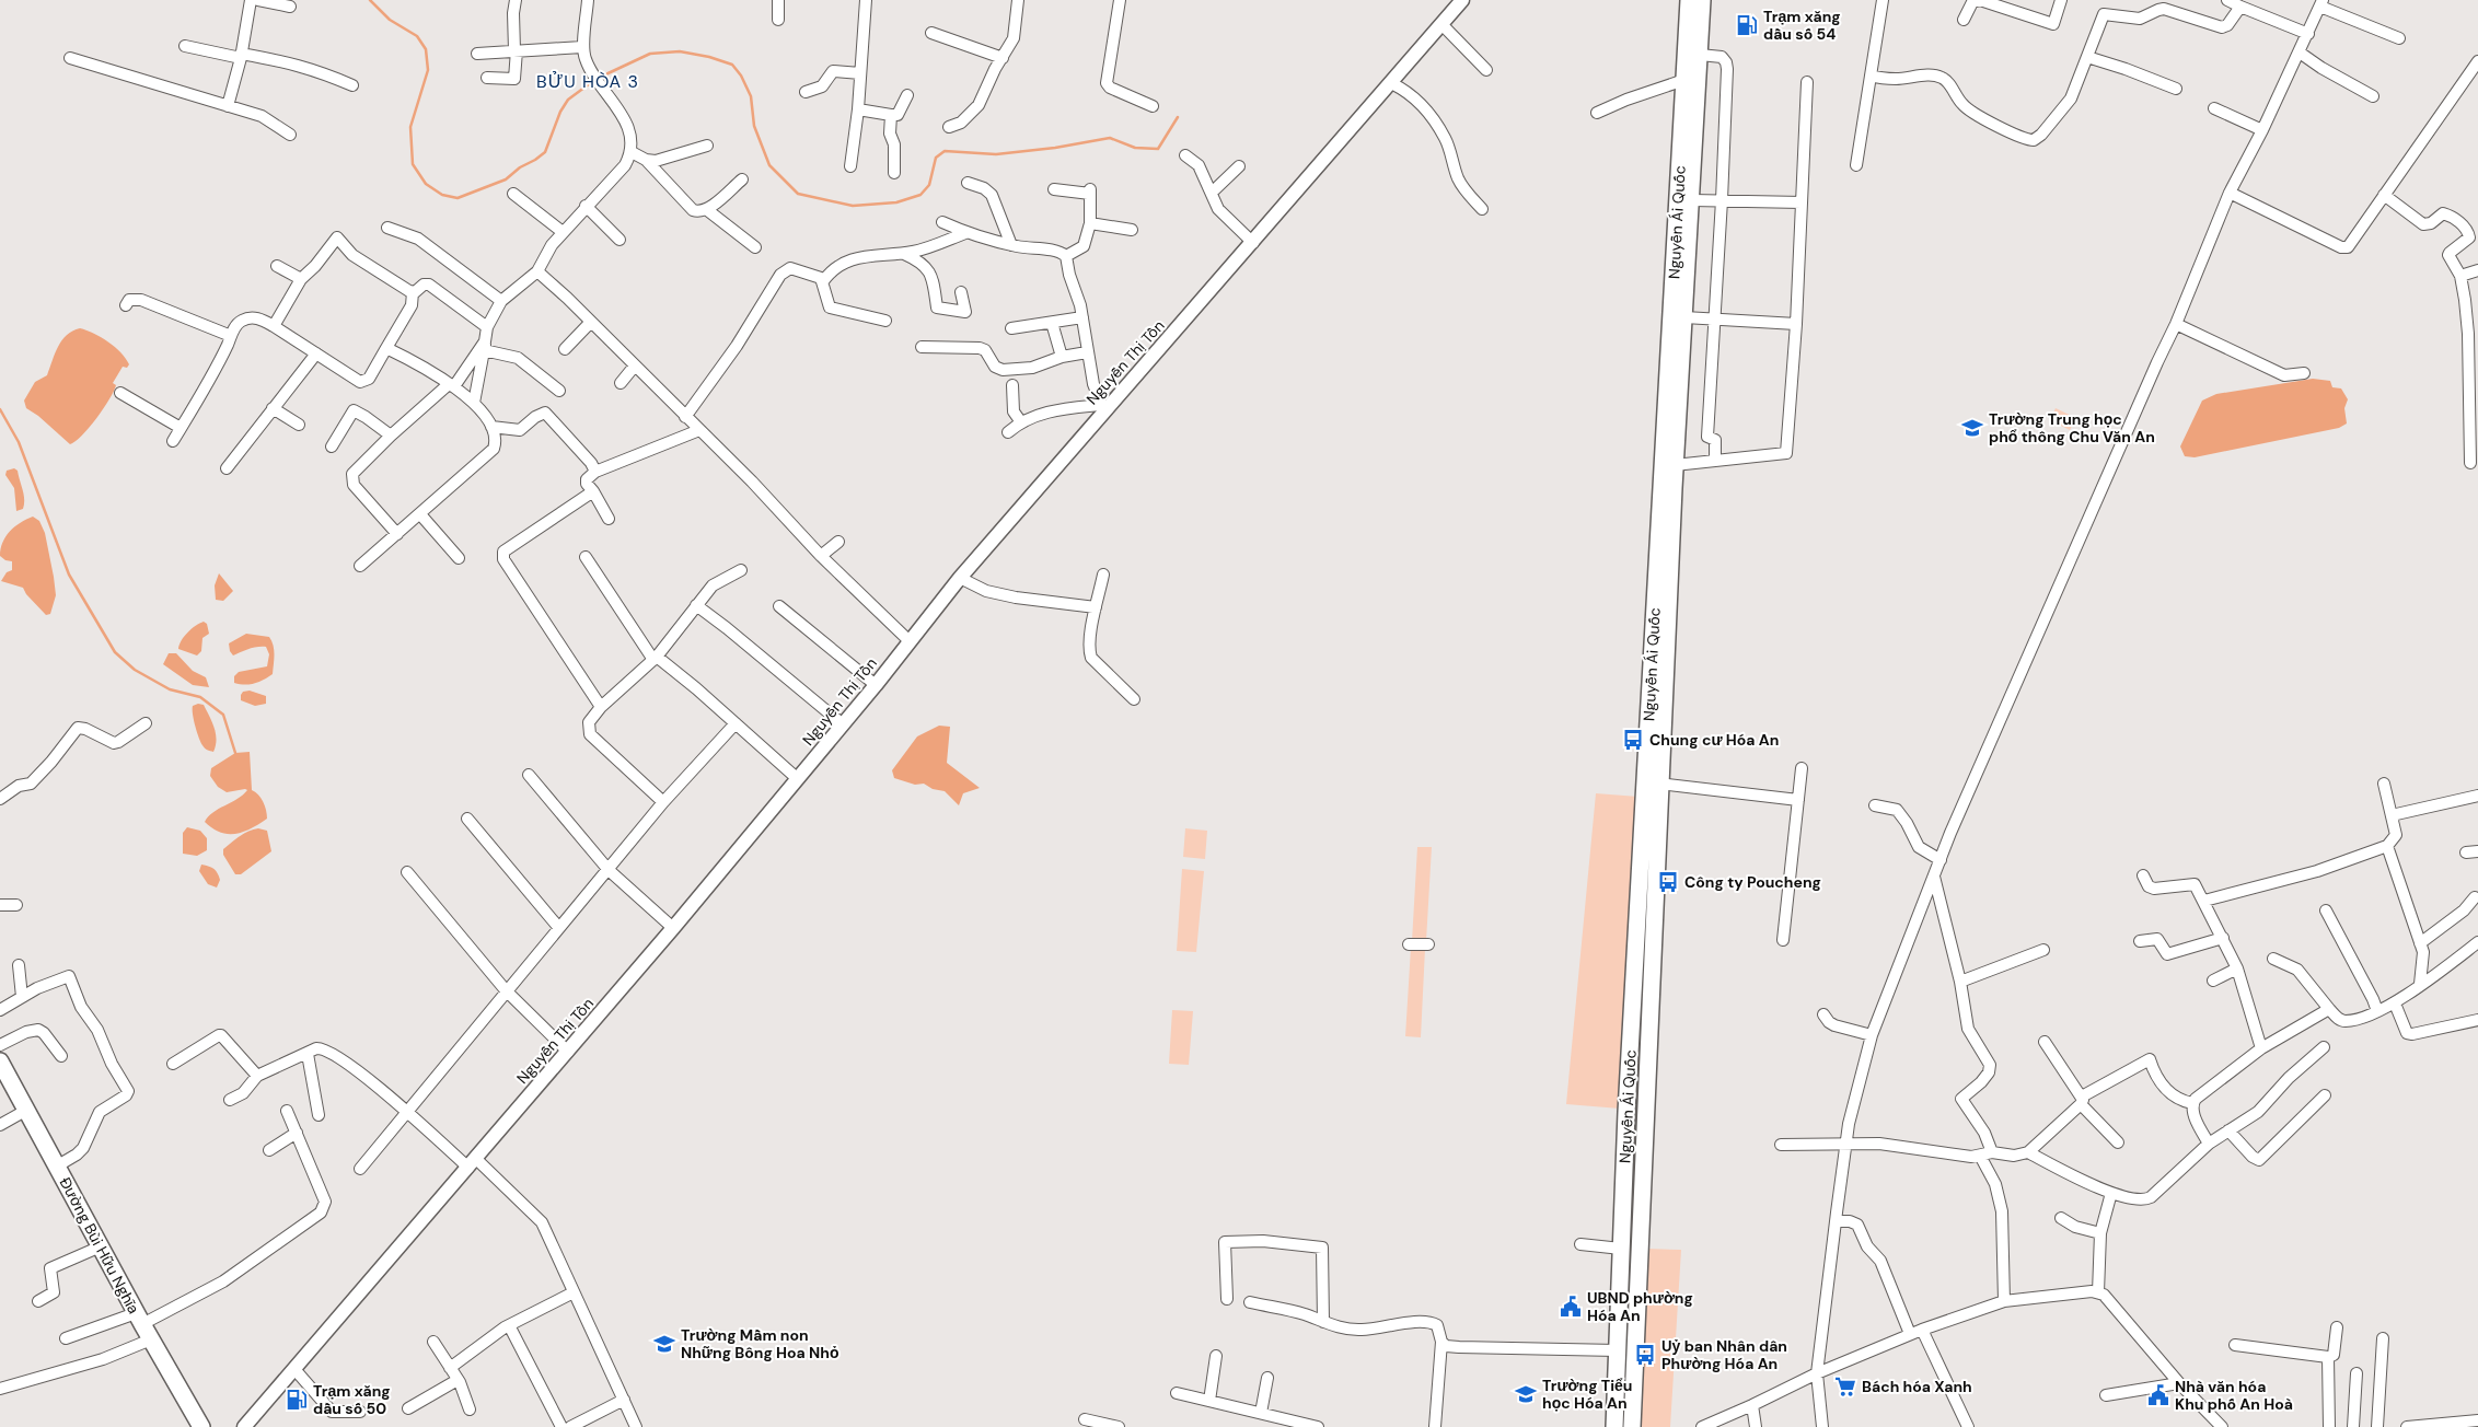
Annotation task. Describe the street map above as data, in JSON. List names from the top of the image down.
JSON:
{
  "streets": {
    "main road": ["Nguyễn Ái Quốc", "Đường Bùi Hữu Nghĩa"],
    "street": ["Nguyễn Thị Tồn"]
  },
  "districts": ["BỬU HÒA 3"],
  "places": {
    "fuel station": ["Trạm xăng dầu số 54", "Trạm xăng dầu số 50"],
    "school or university": ["Trường Trung học phổ thông Chu Văn An", "Trường Mầm non Những Bông Hoa Nhỏ", "Trường Tiểu học Hóa An"],
    "bus stop": ["Chung cư Hóa An", "Công ty Poucheng", "Uỷ ban Nhân dân Phường Hóa An"],
    "public building": ["UBND phường Hóa An", "Nhà văn hóa Khu phố An Hoà"],
    "supermarket": ["Bách hóa Xanh"]
  }
}
